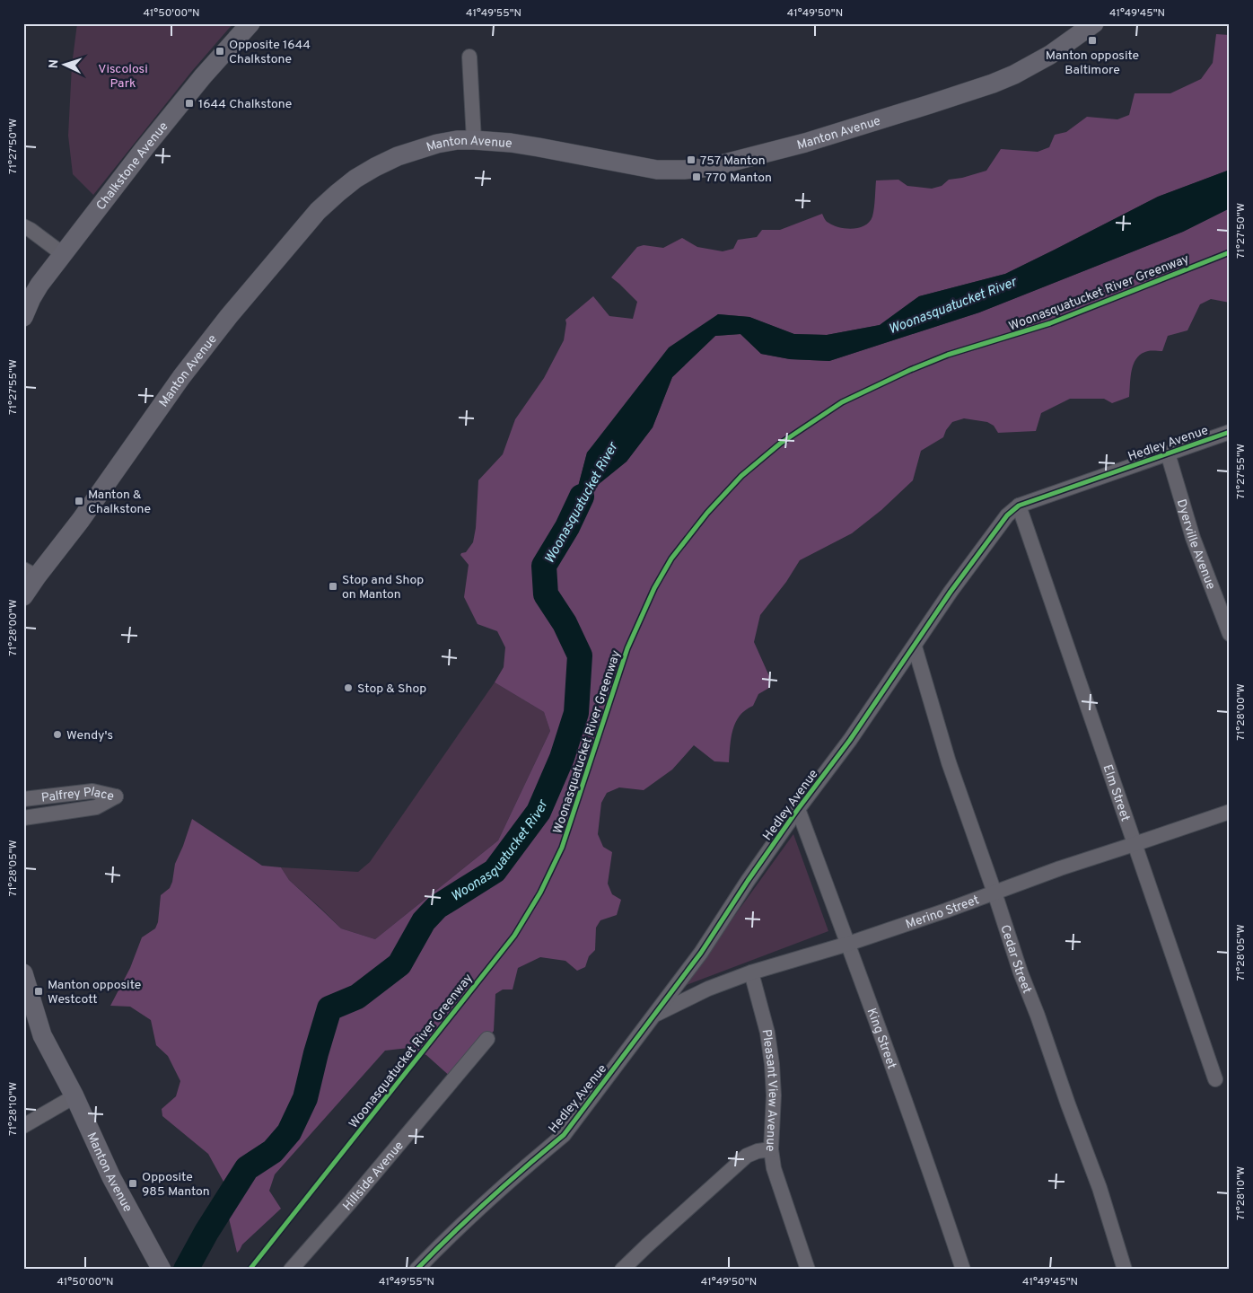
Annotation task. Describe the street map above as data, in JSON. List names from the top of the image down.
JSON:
{
  "streets": {
    "main road": ["Manton Avenue", "Chalkstone Avenue"],
    "street": [
      "Hedley Avenue",
      "Dyerville Avenue",
      "Elm Street",
      "Palfrey Place",
      "Merino Street",
      "Cedar Street",
      "King Street",
      "Pleasant View Avenue",
      "Hillside Avenue"
    ],
    "cycle path": ["Woonasquatucket River Greenway"]
  },
  "crossings": [
    ["Hedley Avenue", "Dyerville Avenue"],
    ["Hedley Avenue", "Elm Street"],
    ["Hedley Avenue", "Merino Street"],
    ["Hedley Avenue", "Cedar Street"],
    ["Hedley Avenue", "King Street"],
    ["Elm Street", "Merino Street"],
    ["Merino Street", "Cedar Street"],
    ["Merino Street", "King Street"],
    ["Merino Street", "Pleasant View Avenue"]
  ],
  "water": ["Woonasquatucket River"],
  "parks": ["Viscolosi Park"],
  "places": {
    "transit": [
      "Manton opposite Baltimore",
      "Opposite 1644 Chalkstone",
      "1644 Chalkstone",
      "757 Manton",
      "770 Manton",
      "Manton & Chalkstone",
      "Stop and Shop on Manton",
      "Manton opposite Westcott",
      "Opposite 985 Manton"
    ],
    "other": ["Stop & Shop", "Wendy's"]
  },
  "north": "left",
  "coordinates": [
    "41°50'00\"N",
    "41°49'55\"N",
    "41°49'50\"N",
    "41°49'45\"N",
    "71°27'50\"W",
    "71°27'55\"W",
    "71°28'00\"W",
    "71°28'05\"W",
    "71°28'10\"W"
  ]
}
